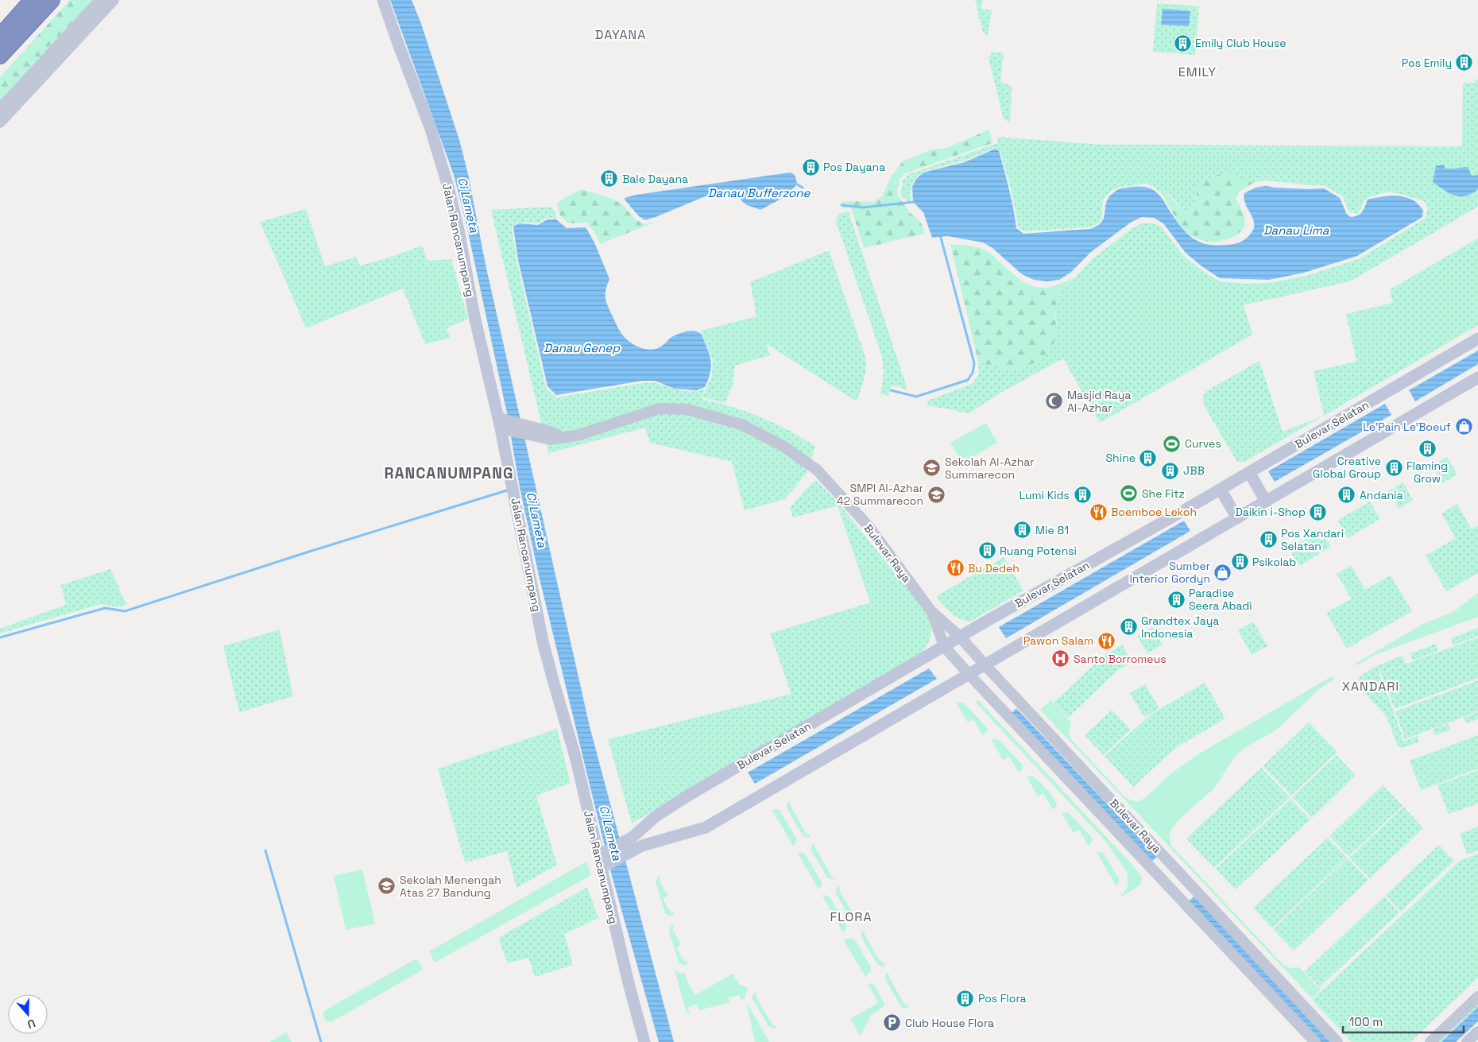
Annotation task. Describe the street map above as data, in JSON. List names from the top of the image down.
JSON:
{
  "streets": {
    "main road": ["Jalan Rancanumpang", "Bulevar Selatan"],
    "street": ["Bulevar Raya"]
  },
  "crossings": [
    ["Jalan Rancanumpang", "Bulevar Raya"],
    ["Bulevar Selatan", "Bulevar Raya"]
  ],
  "districts": [
    "DAYANA",
    "EMILY",
    "RANCANUMPANG",
    "XANDARI",
    "FLORA"
  ],
  "water": [
    "Danau Bufferzone",
    "Ci Lameta",
    "Danau Lima",
    "Danau Genep"
  ],
  "places": {
    "building": [
      "Emily Club House",
      "Pos Emily",
      "Pos Dayana",
      "Bale Dayana",
      "Flaming Grow",
      "Shine",
      "Creative Global Group",
      "JBB",
      "Lumi Kids",
      "Andania",
      "Daikin i-Shop",
      "Mie 81",
      "Pos Xandari Selatan",
      "Ruang Potensi",
      "Psikolab",
      "Paradise Seera Abadi",
      "Grandtex Jaya Indonesia",
      "Pos Flora"
    ],
    "mosque": ["Masjid Raya Al-Azhar"],
    "shop": ["Le'Pain Le'Boeuf", "Sumber Interior Gordyn"],
    "sports": ["Curves", "She Fitz"],
    "school or university": ["Sekolah Al-Azhar Summarecon", "SMPI Al-Azhar 42 Summarecon", "Sekolah Menengah Atas 27 Bandung"],
    "restaurant": ["Boemboe Lekoh", "Bu Dedeh", "Pawon Salam"],
    "hospital": ["Santo Borromeus"],
    "parking": ["Club House Flora"]
  },
  "scale_bar": "100 m",
  "north": "bottom"
}
